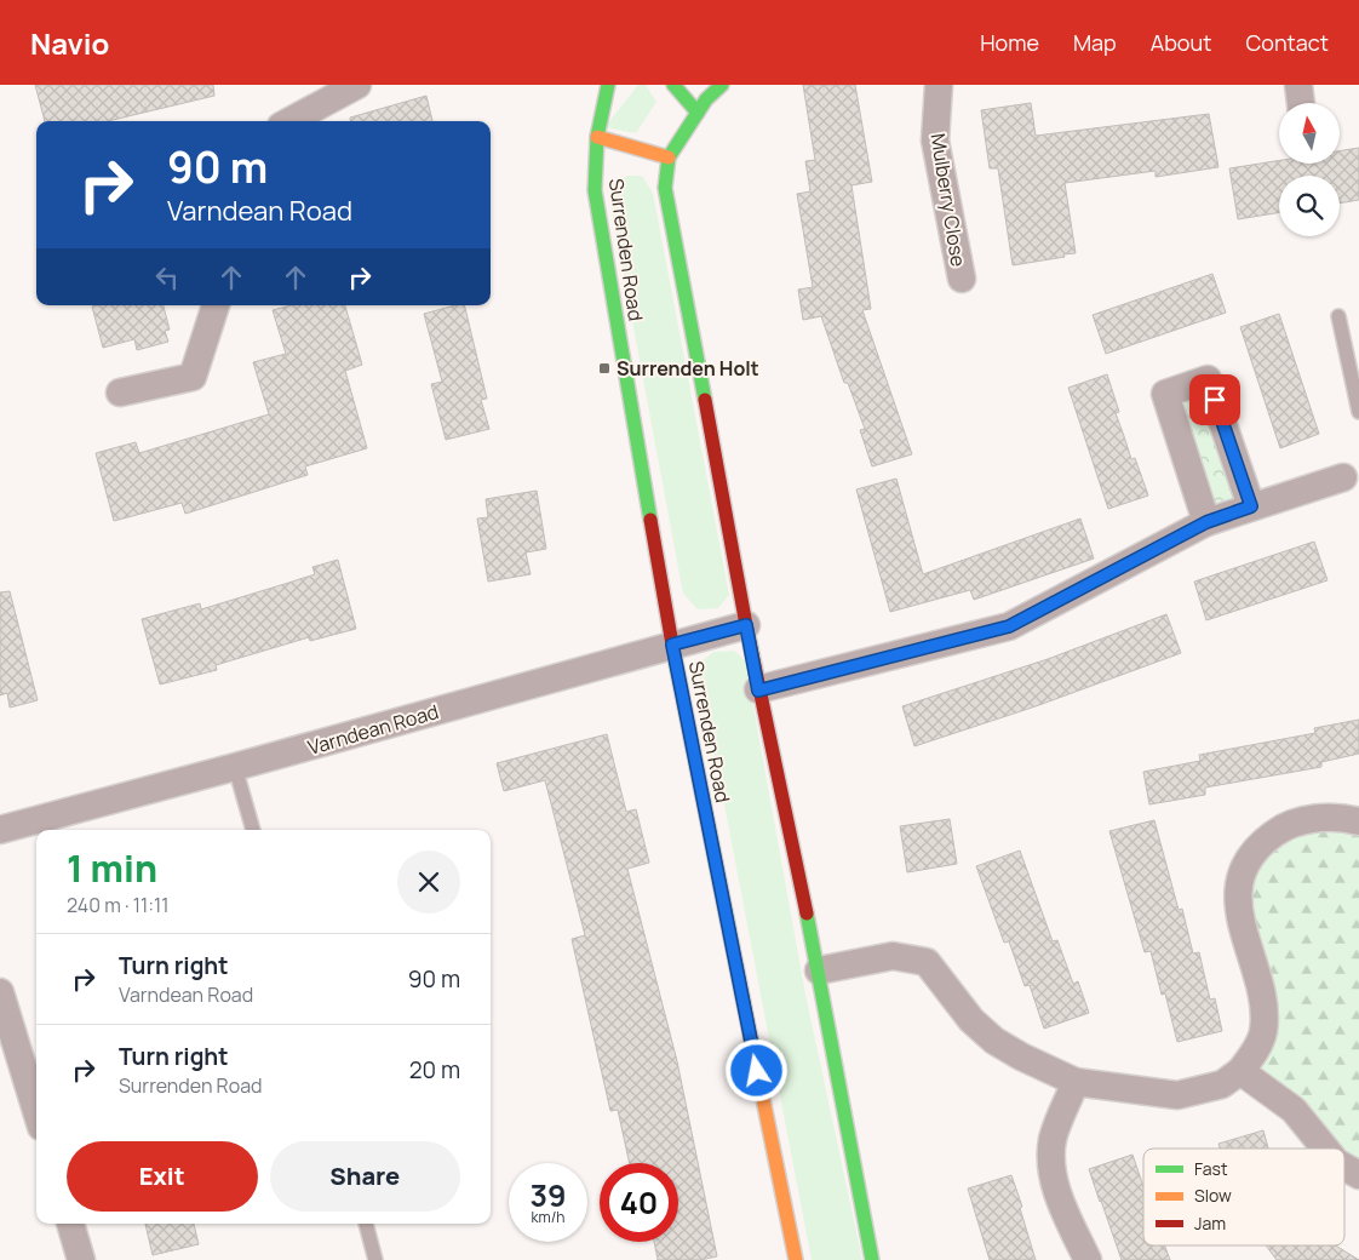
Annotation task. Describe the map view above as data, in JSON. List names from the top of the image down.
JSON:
{
  "streets": {
    "street": ["Mulberry Close", "Surrenden Road", "Varndean Road"]
  },
  "crossings": [
    ["Surrenden Road", "Varndean Road"]
  ],
  "places": {
    "transit": ["Surrenden Holt"]
  },
  "legend": ["Fast", "Slow", "Jam"],
  "north": "top",
  "page": {
    "header": "Navio",
    "nav": [
      "Home",
      "Map",
      "About",
      "Contact"
    ],
    "turn": ["90 m", "Varndean Road"],
    "heading": ["1 min", "240 m · 11:11"],
    "list": [
      {
        "name": "Turn right",
        "note": "Varndean Road",
        "value": "90 m"
      },
      {
        "name": "Turn right",
        "note": "Surrenden Road",
        "value": "20 m"
      }
    ],
    "buttons": ["Exit", "Share"],
    "speed": "39 km/h",
    "limit": "40"
  }
}
